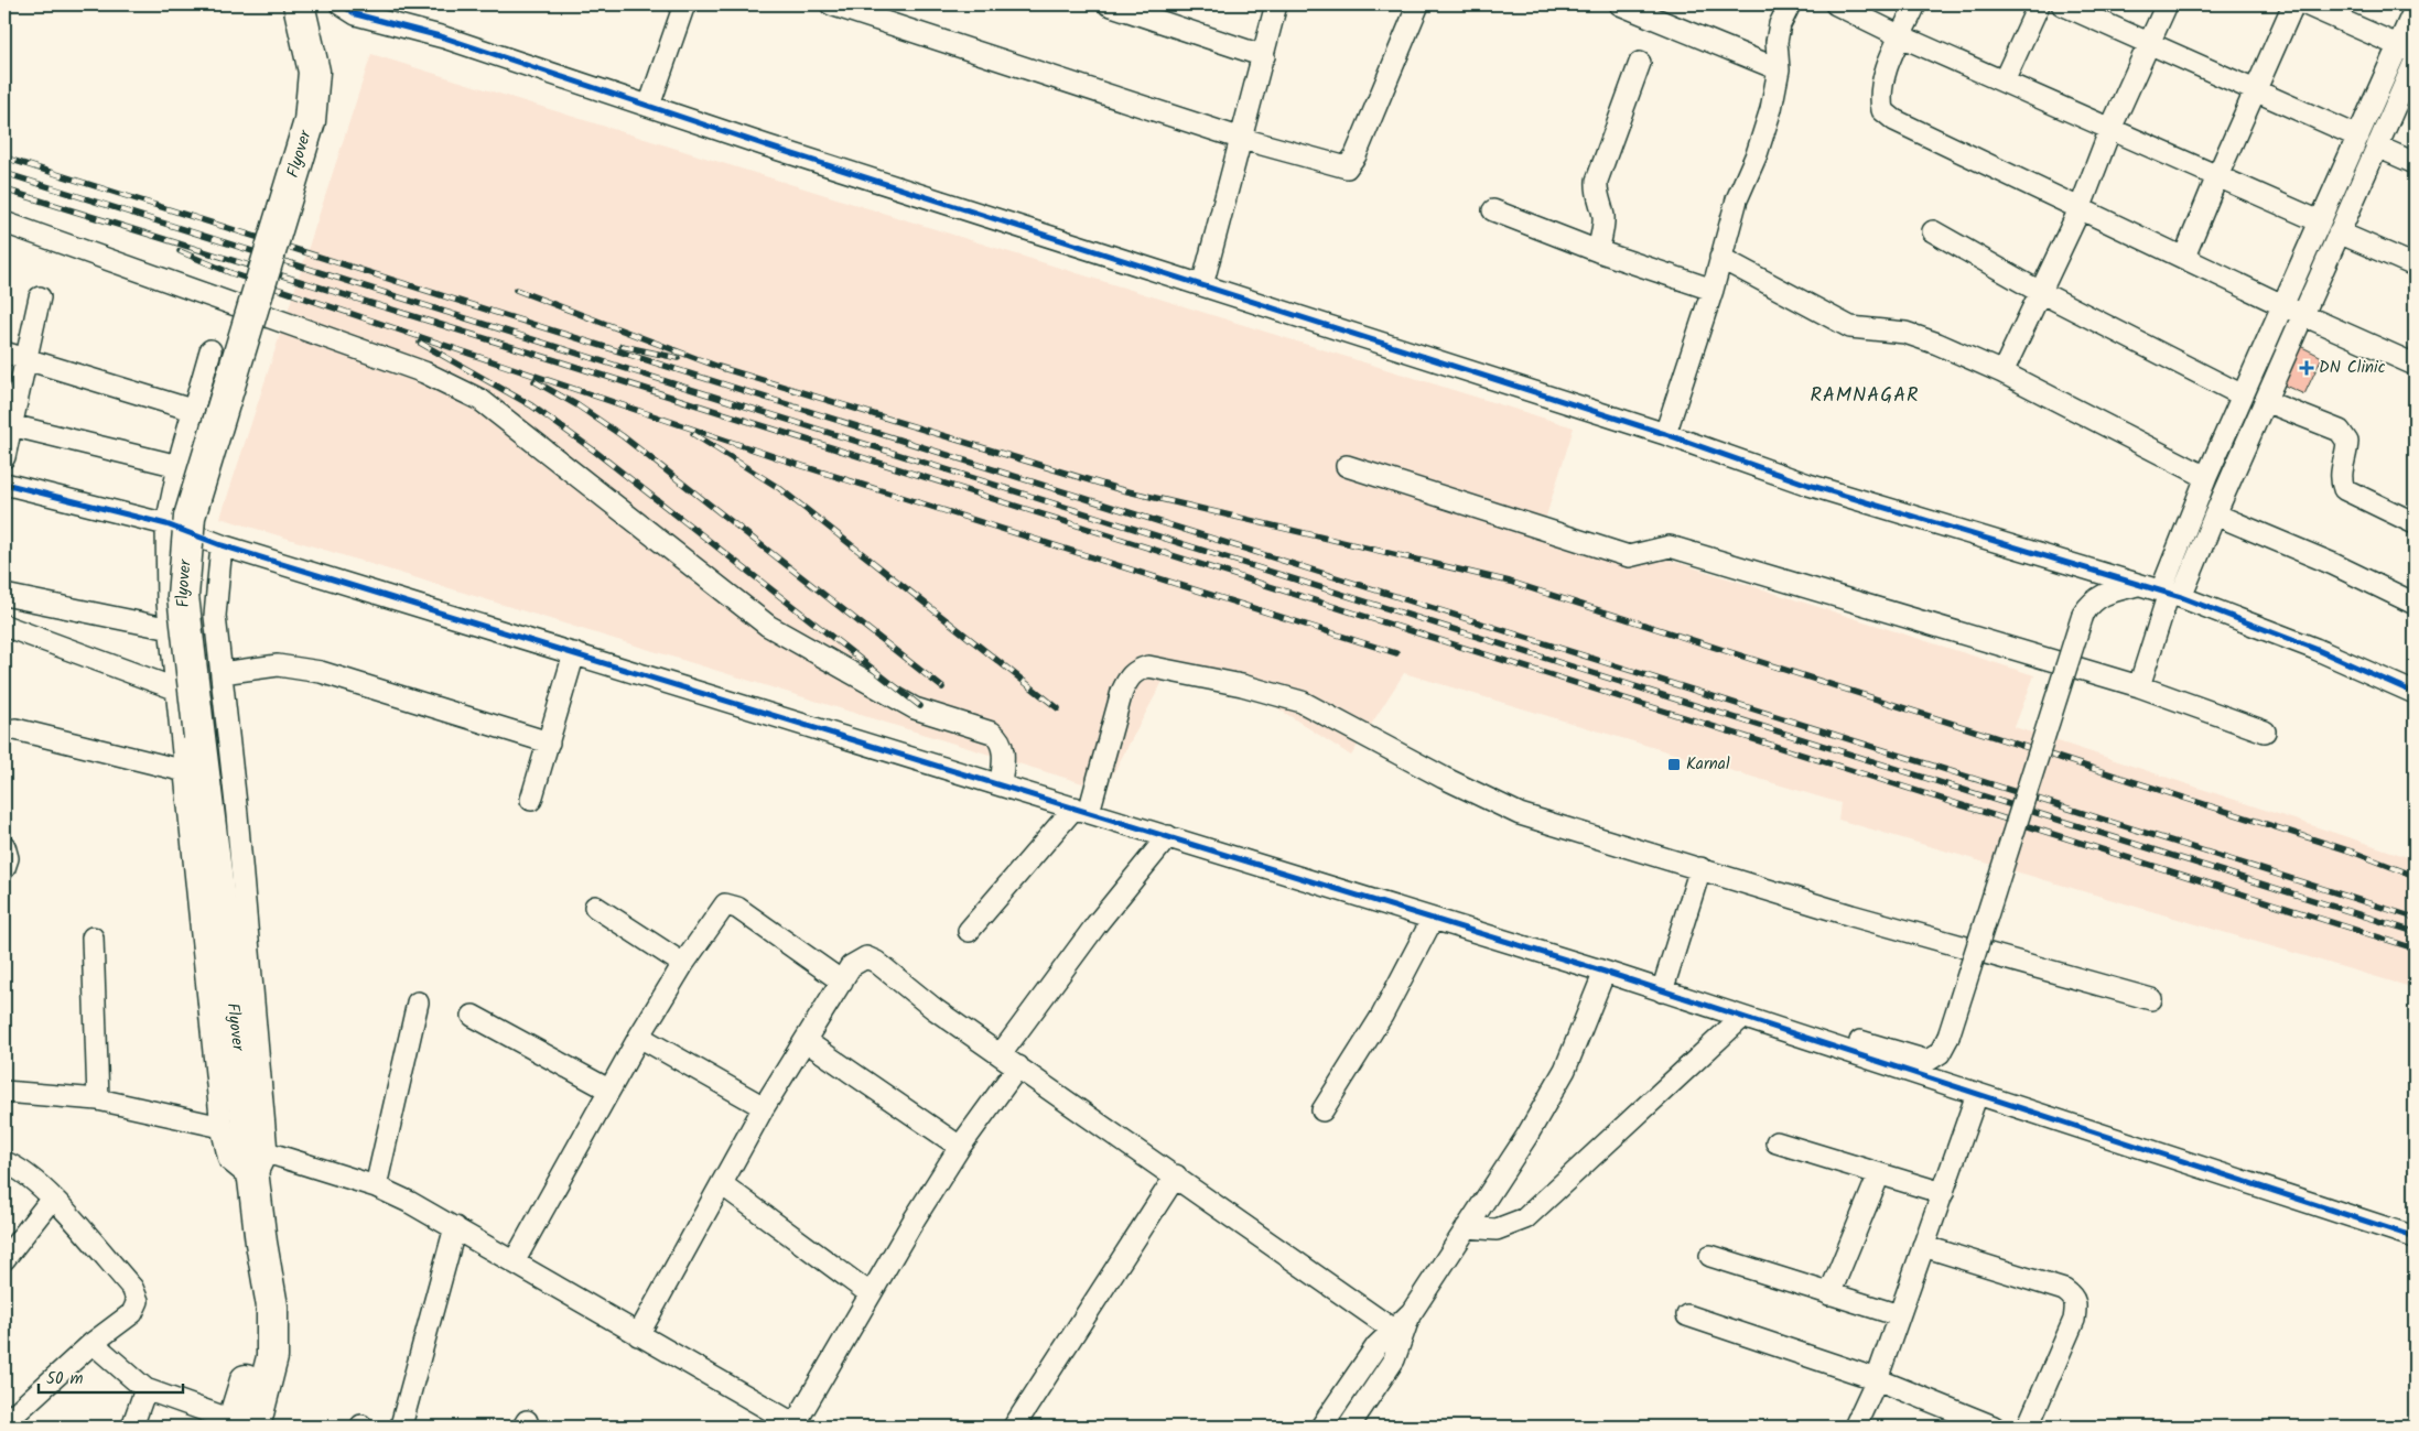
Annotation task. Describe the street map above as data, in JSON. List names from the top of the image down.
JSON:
{
  "streets": {
    "highway": ["Flyover"]
  },
  "districts": ["RAMNAGAR"],
  "places": {
    "health": ["DN Clinic"],
    "transit": ["Karnal"]
  },
  "scale_bar": "50 m"
}
